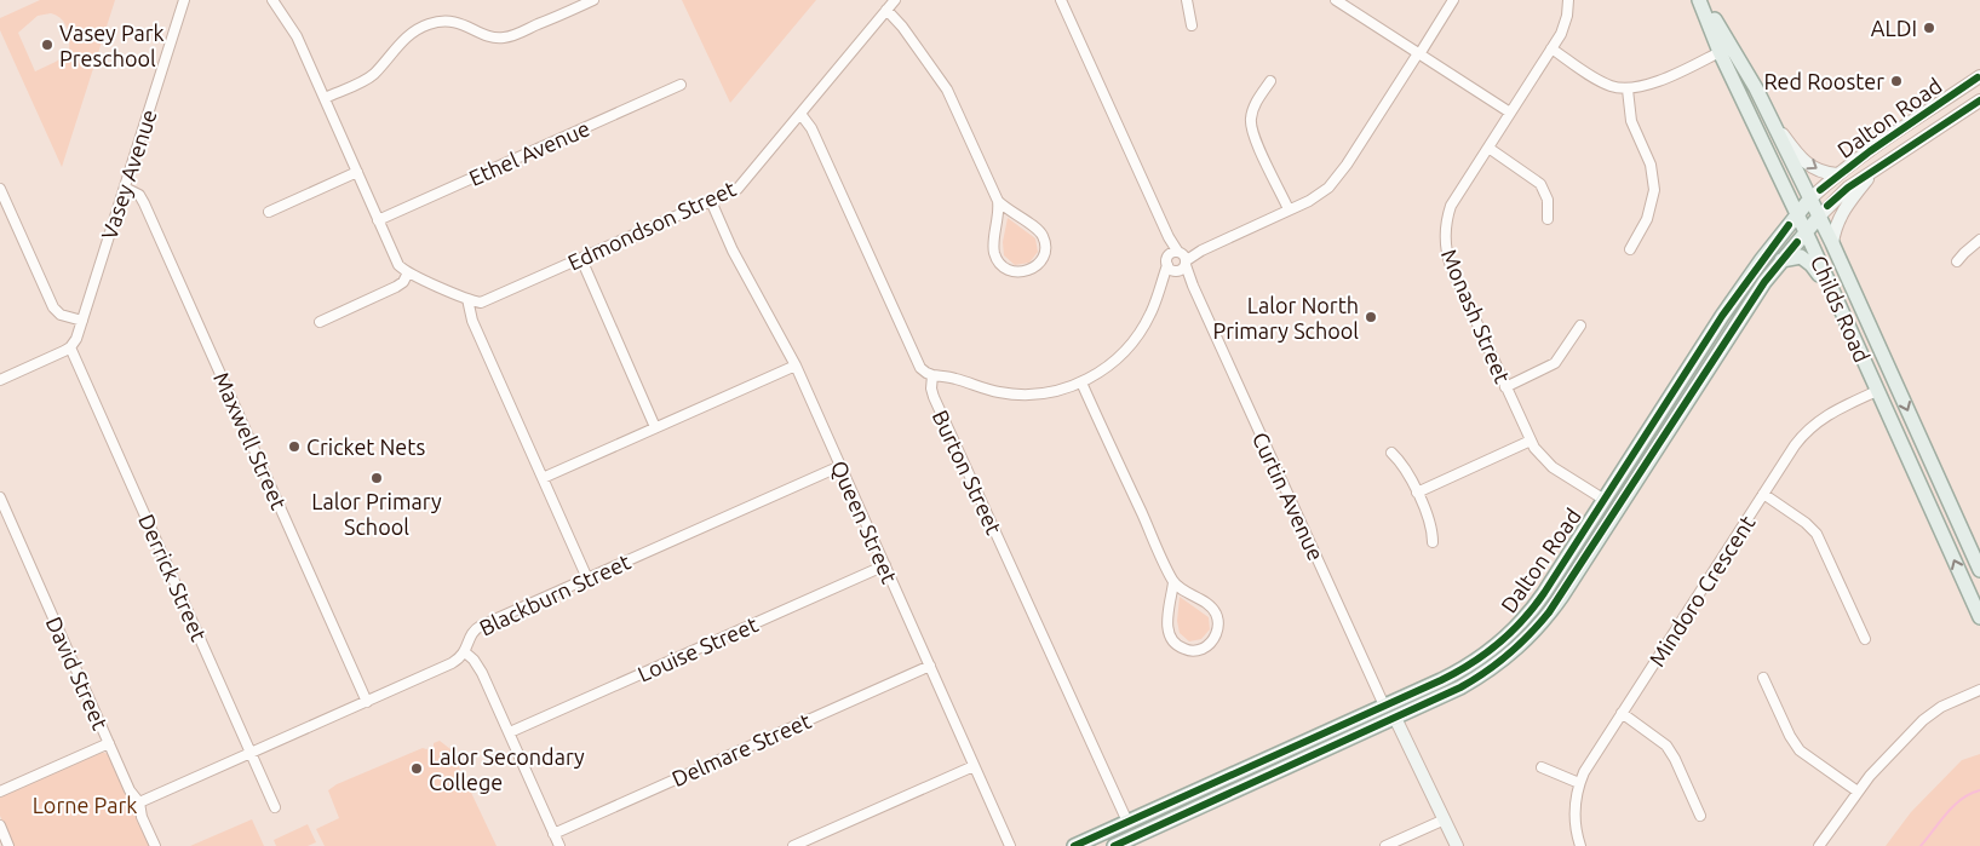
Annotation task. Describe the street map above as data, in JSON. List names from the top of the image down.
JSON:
{
  "streets": {
    "main road": [
      "Dalton Road",
      "Childs Road",
      "Monash Street",
      "Burton Street",
      "Mindoro Crescent"
    ],
    "street": [
      "Ethel Avenue",
      "Vasey Avenue",
      "Edmondson Street",
      "Maxwell Street",
      "Curtin Avenue",
      "Queen Street",
      "Derrick Street",
      "Blackburn Street",
      "Louise Street",
      "David Street",
      "Delmare Street"
    ]
  },
  "crossings": [
    ["Dalton Road", "Childs Road"],
    ["Dalton Road", "Monash Street"],
    ["Dalton Road", "Burton Street"],
    ["Dalton Road", "Curtin Avenue"],
    ["Vasey Avenue", "Maxwell Street"],
    ["Vasey Avenue", "Derrick Street"],
    ["Edmondson Street", "Queen Street"],
    ["Childs Road", "Mindoro Crescent"],
    ["Maxwell Street", "Blackburn Street"],
    ["Queen Street", "Blackburn Street"],
    ["Queen Street", "Louise Street"],
    ["Queen Street", "Delmare Street"],
    ["Derrick Street", "Blackburn Street"],
    ["Blackburn Street", "David Street"]
  ],
  "parks": ["Lorne Park"],
  "places": [
    "ALDI",
    "Vasey Park Preschool",
    "Red Rooster",
    "Lalor North Primary School",
    "Cricket Nets",
    "Lalor Primary School",
    "Lalor Secondary College"
  ]
}
